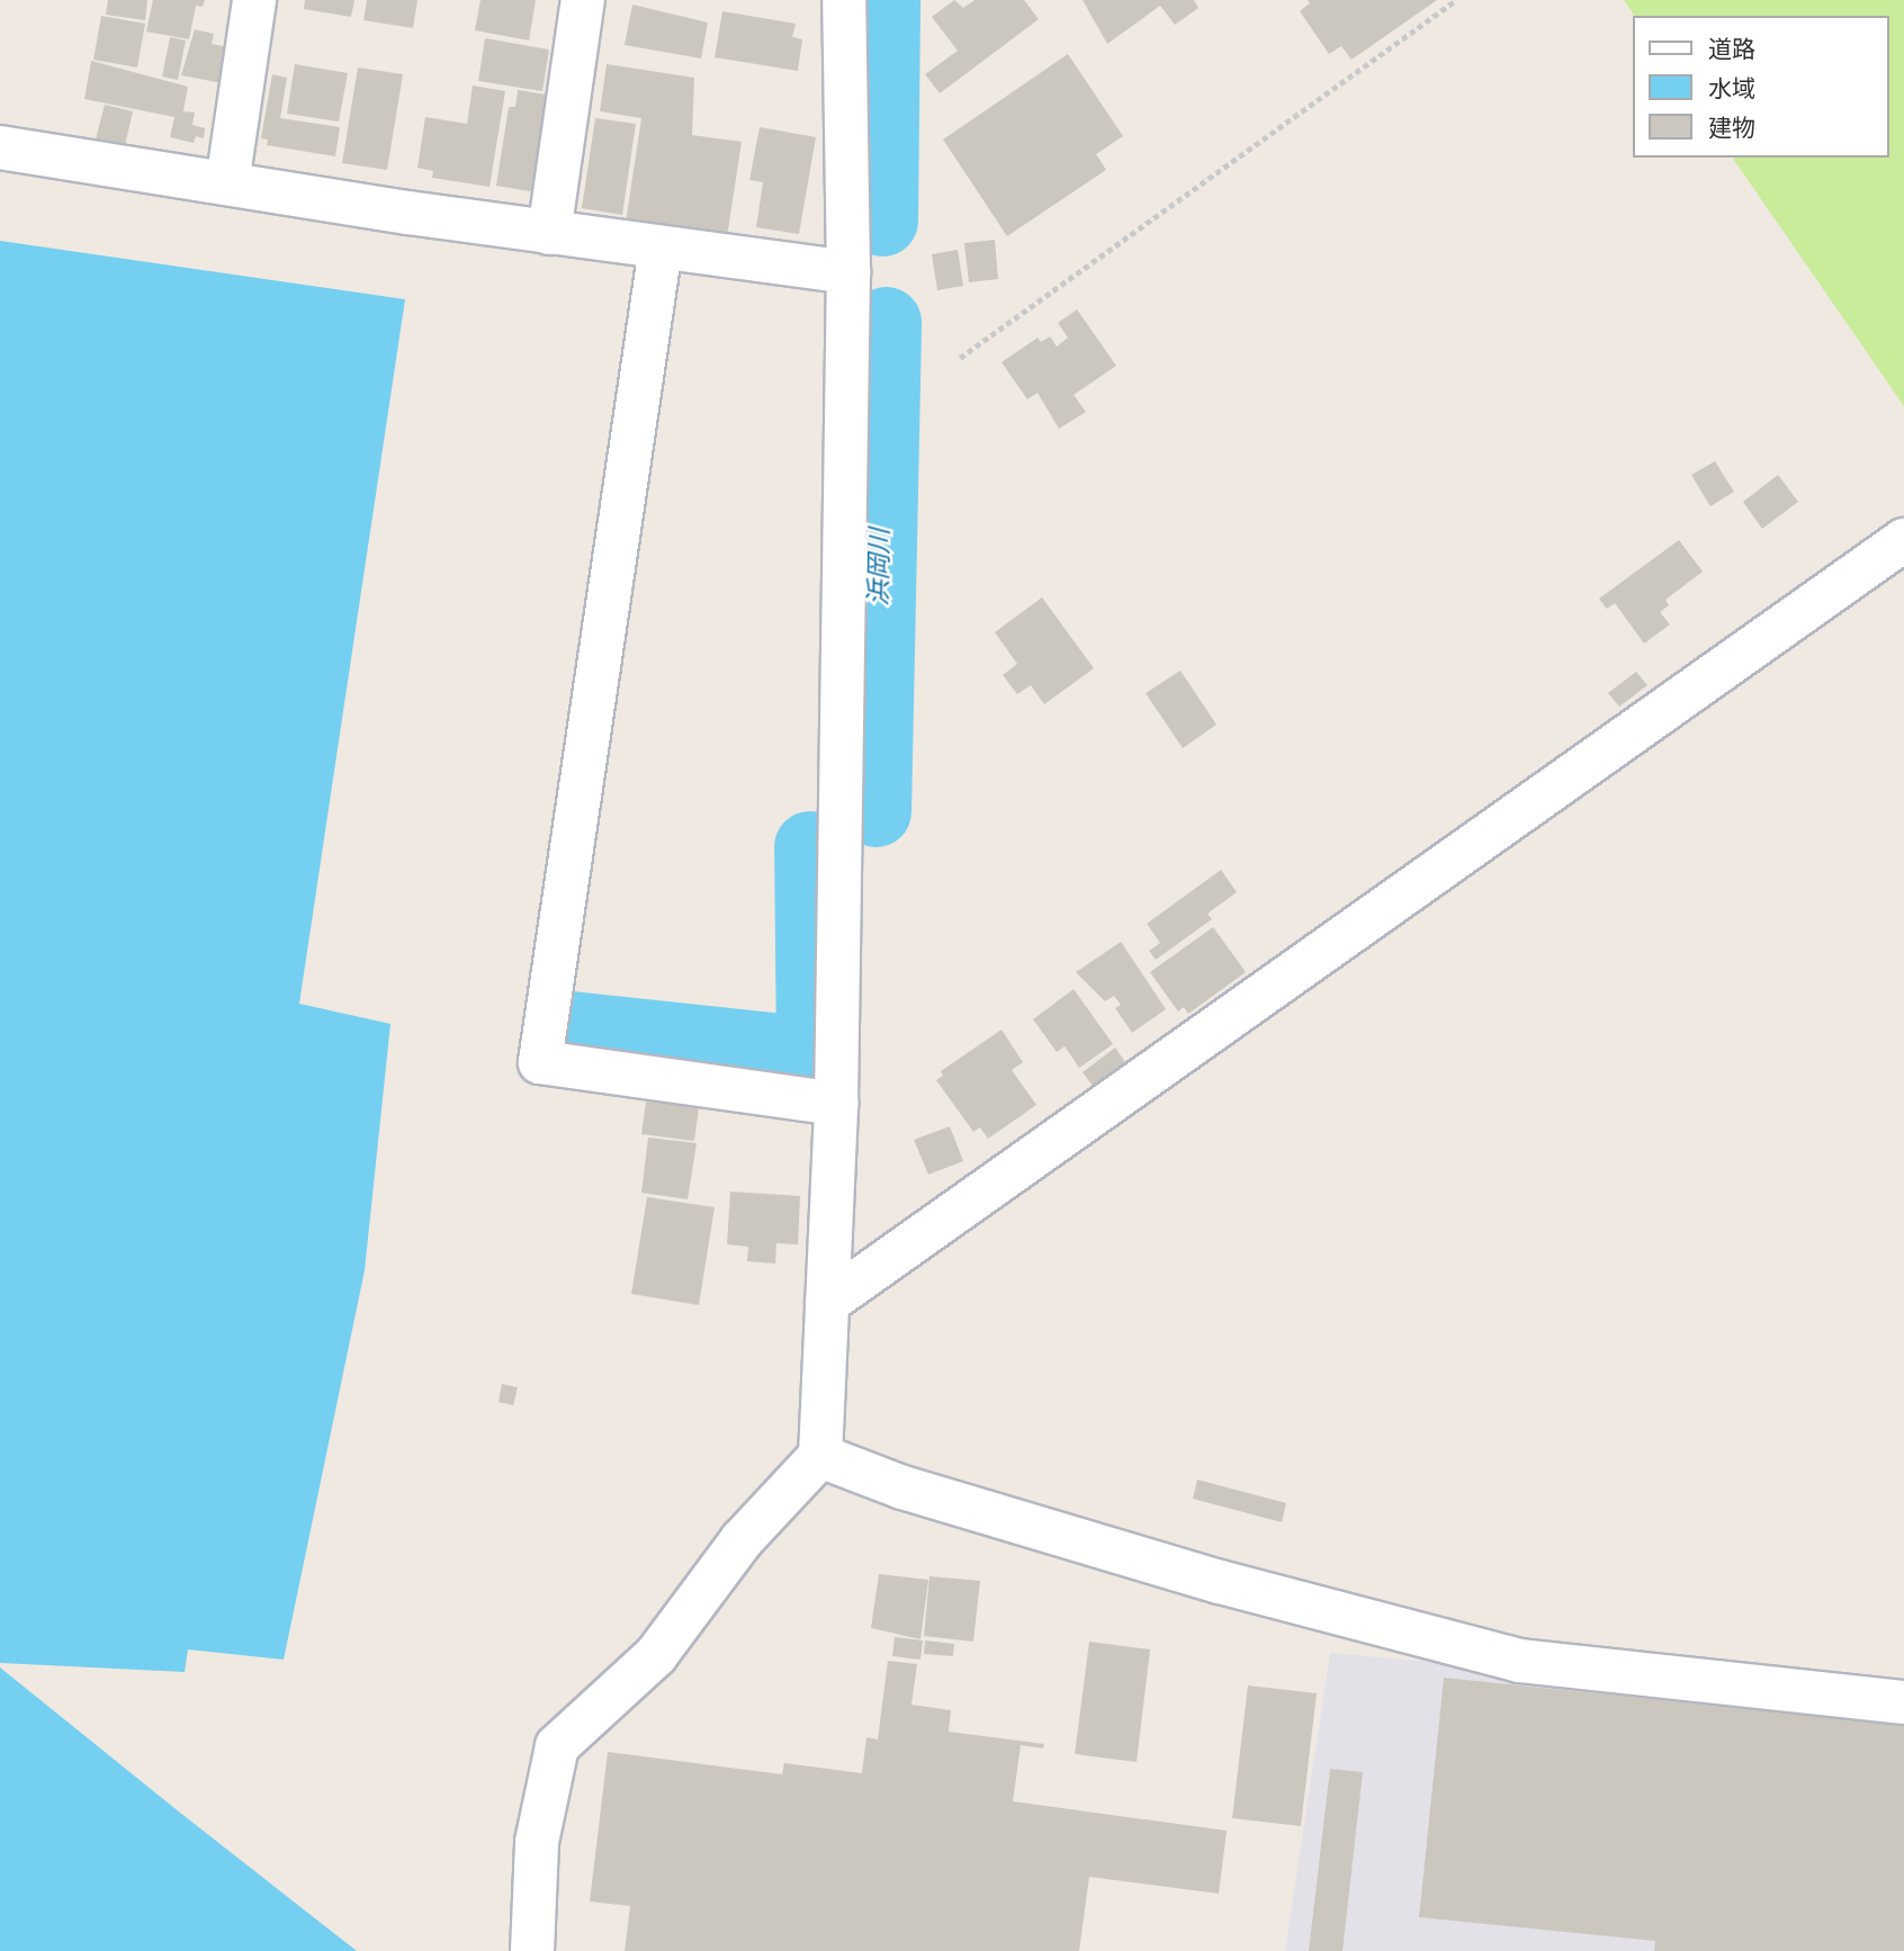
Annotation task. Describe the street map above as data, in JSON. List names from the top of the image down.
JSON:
{
  "water": ["浜岡川"],
  "legend": ["道路", "水域", "建物"]
}
